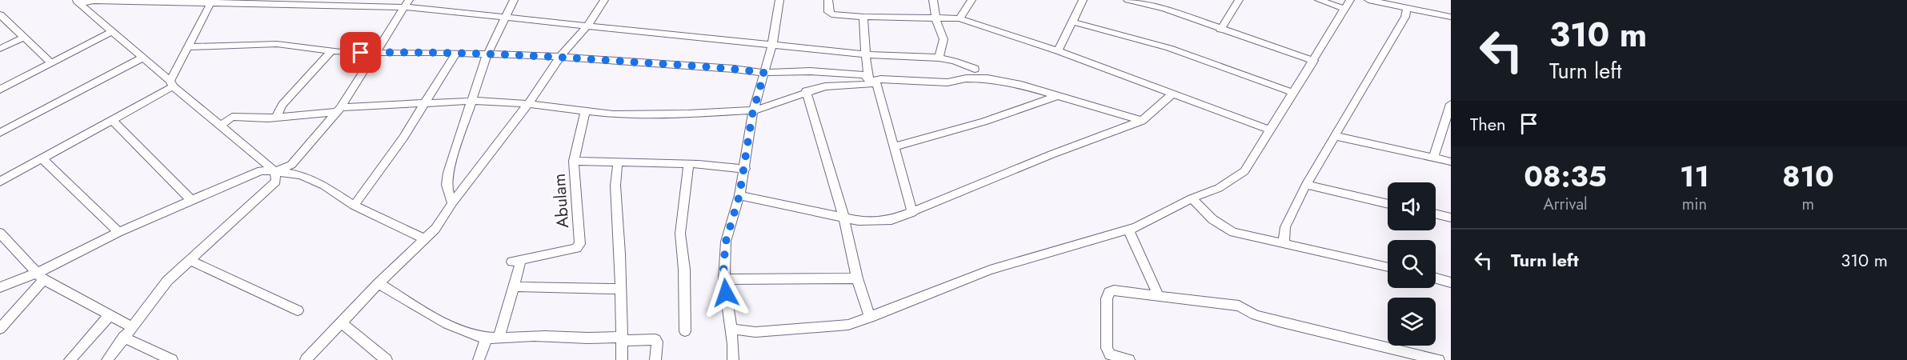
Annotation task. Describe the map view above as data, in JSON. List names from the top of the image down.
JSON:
{
  "streets": {
    "street": ["Abulam"]
  },
  "page": {
    "turn": ["310 m", "Turn left"],
    "then": "Then",
    "eta": [
      "08:35",
      "Arrival",
      "11",
      "min",
      "810",
      "m"
    ],
    "list": [
      {
        "name": "Turn left",
        "value": "310 m"
      }
    ]
  }
}
